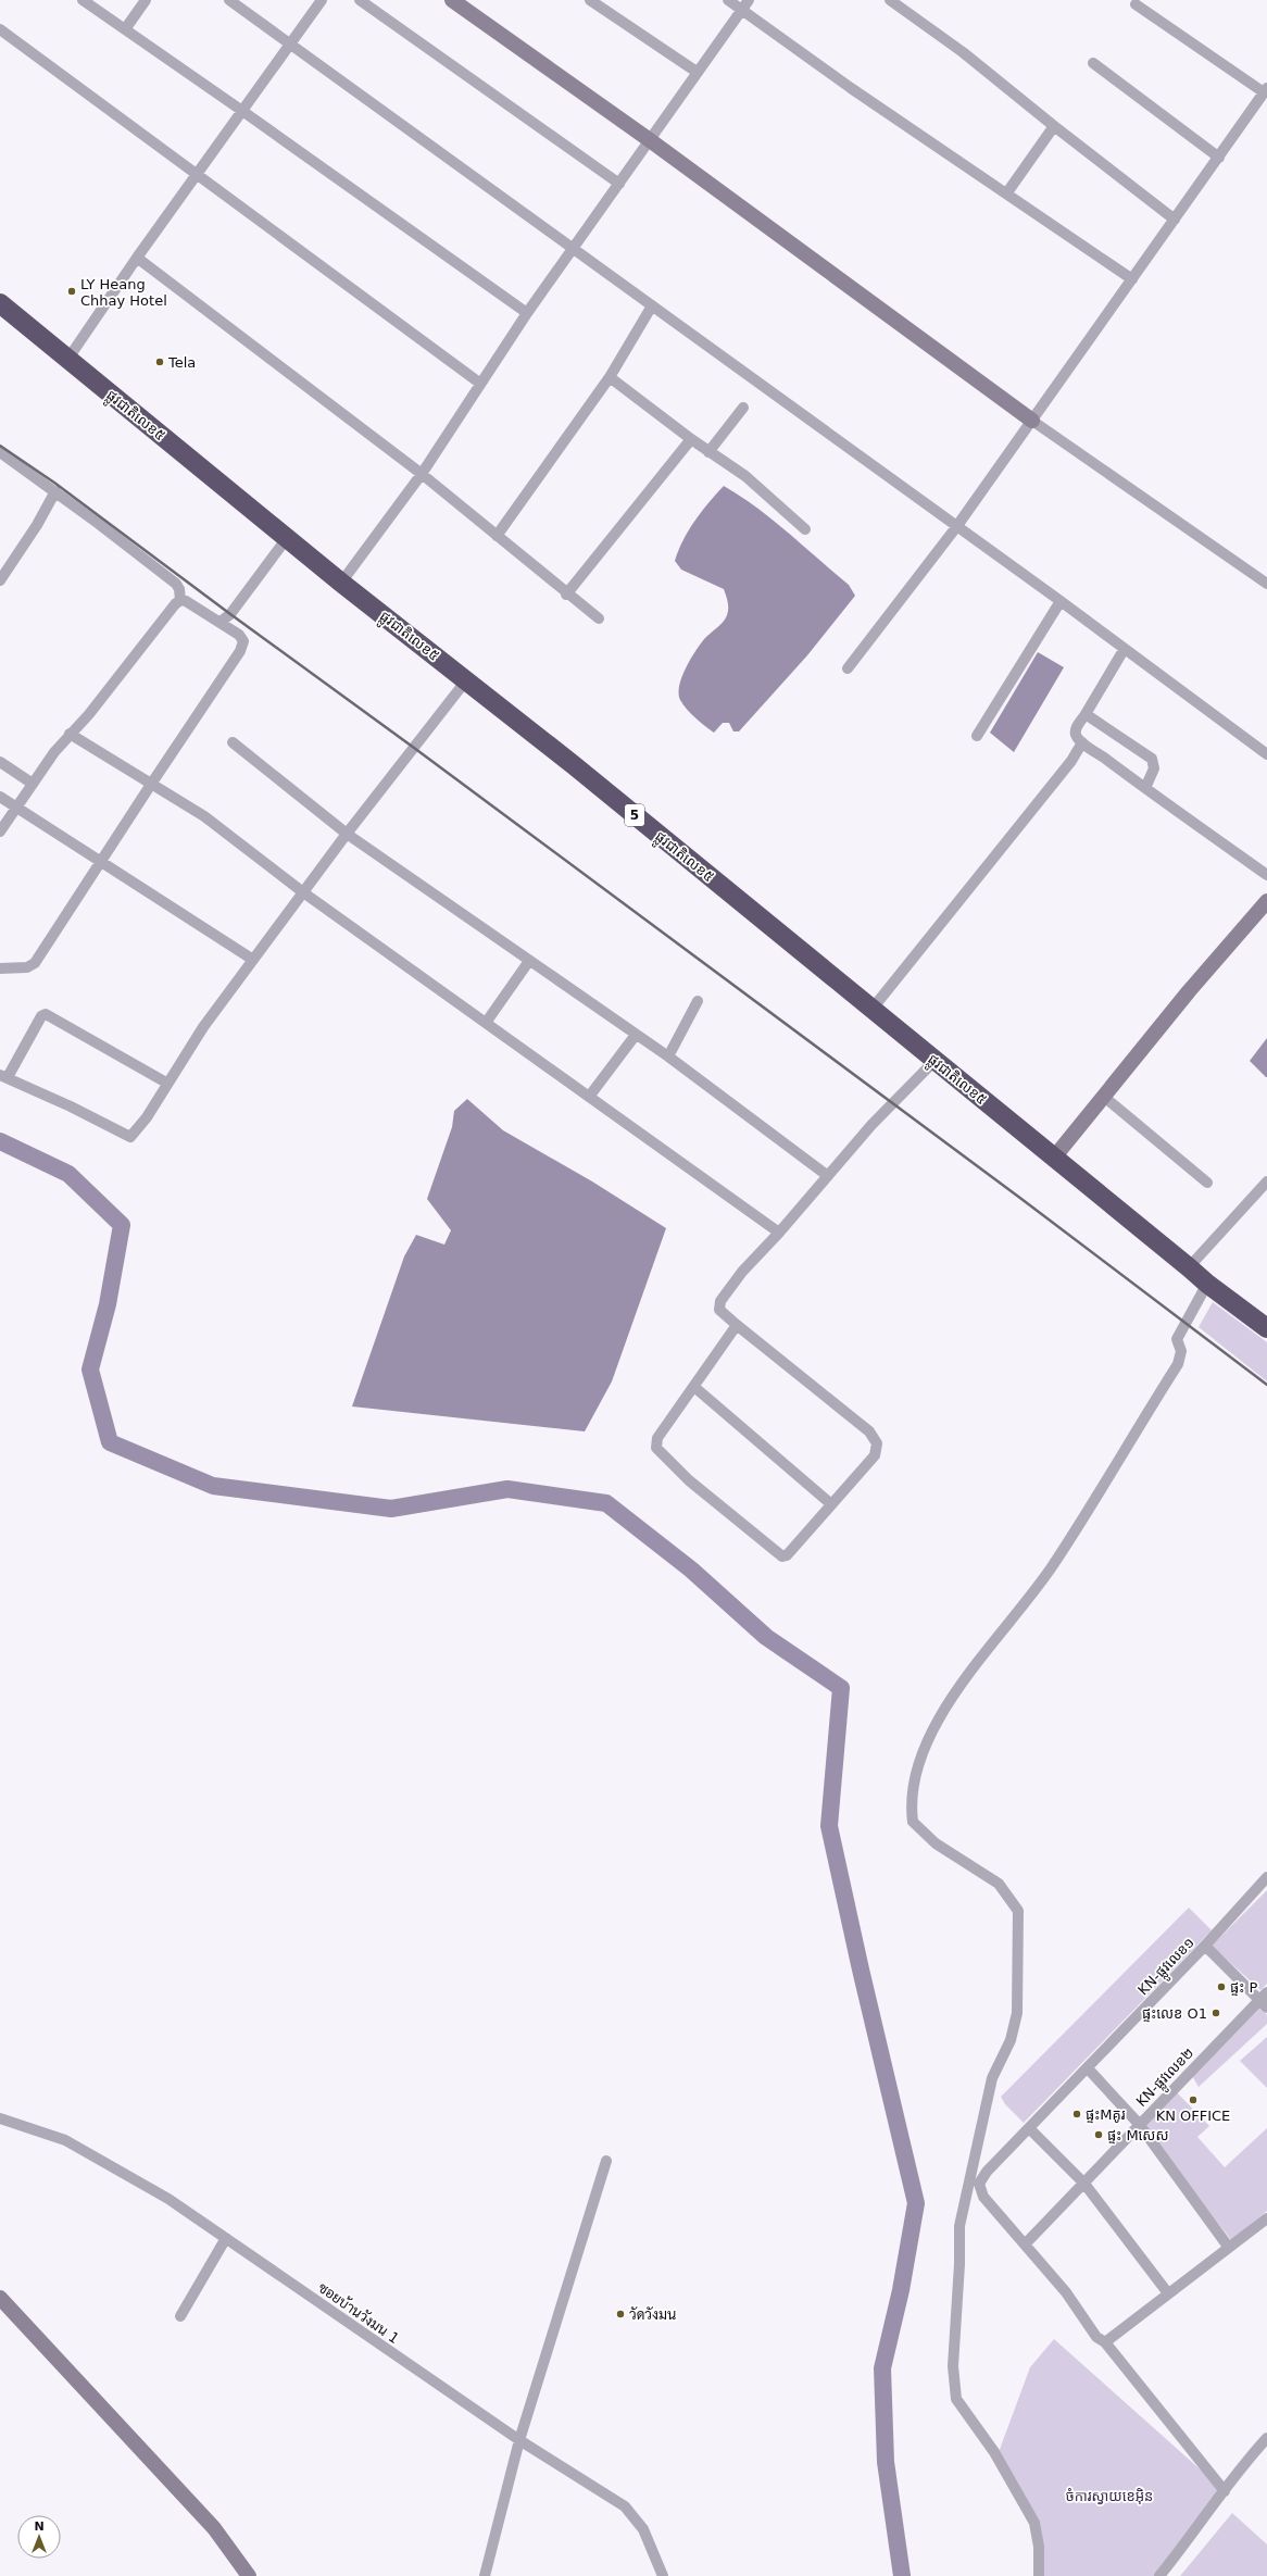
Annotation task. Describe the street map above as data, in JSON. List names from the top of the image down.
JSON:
{
  "streets": {
    "highway": ["ផ្លូវជាតិលេខ៥", "5"],
    "street": ["KN-ផ្លូវលេខ១", "KN-ផ្លូវលេខ២", "ซอยบ้านวังมน 1"]
  },
  "crossings": [
    ["KN-ផ្លូវលេខ១", "KN-ផ្លូវលេខ២"]
  ],
  "parks": ["ចំការស្វាយខេអ៊ិន"],
  "places": [
    "LY Heang Chhay Hotel",
    "Tela",
    "ផ្ទះ P",
    "ផ្ទះលេខ O1",
    "KN OFFICE",
    "ផ្ទះMគូរ",
    "ផ្ទះ Mសេស",
    "วัดวังมน"
  ],
  "north": "top"
}
